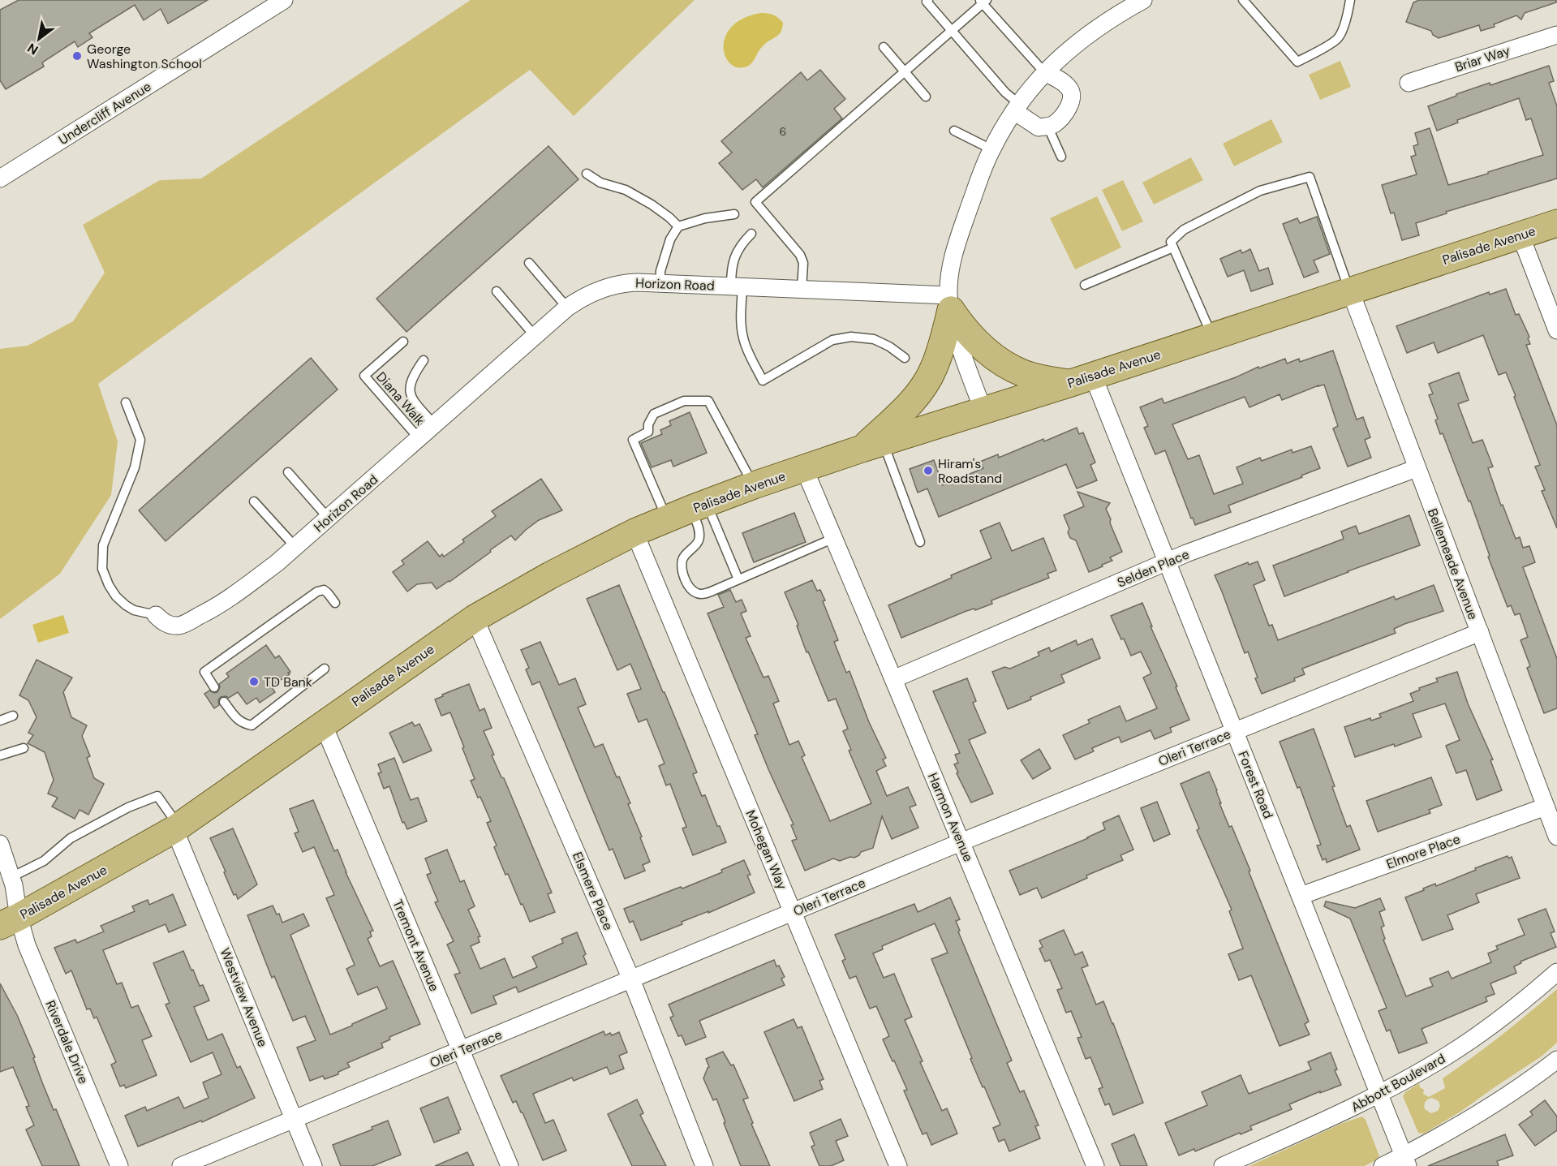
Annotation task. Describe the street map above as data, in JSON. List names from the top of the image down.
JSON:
{
  "streets": {
    "main road": ["Palisade Avenue"],
    "street": [
      "Briar Way",
      "Undercliff Avenue",
      "Horizon Road",
      "Bellemeade Avenue",
      "Selden Place",
      "Oleri Terrace",
      "Forest Road",
      "Harmon Avenue",
      "Mohegan Way",
      "Elmore Place",
      "Elsmere Place",
      "Tremont Avenue",
      "Westview Avenue",
      "Riverdale Drive",
      "Abbott Boulevard"
    ],
    "lane": ["Diana Walk"]
  },
  "crossings": [
    ["Palisade Avenue", "Bellemeade Avenue"],
    ["Palisade Avenue", "Forest Road"],
    ["Palisade Avenue", "Harmon Avenue"],
    ["Palisade Avenue", "Mohegan Way"],
    ["Palisade Avenue", "Elsmere Place"],
    ["Palisade Avenue", "Tremont Avenue"],
    ["Palisade Avenue", "Westview Avenue"],
    ["Palisade Avenue", "Riverdale Drive"],
    ["Horizon Road", "Diana Walk"],
    ["Bellemeade Avenue", "Selden Place"],
    ["Bellemeade Avenue", "Oleri Terrace"],
    ["Bellemeade Avenue", "Elmore Place"],
    ["Selden Place", "Forest Road"],
    ["Selden Place", "Harmon Avenue"],
    ["Oleri Terrace", "Forest Road"],
    ["Oleri Terrace", "Harmon Avenue"],
    ["Oleri Terrace", "Mohegan Way"],
    ["Oleri Terrace", "Elsmere Place"],
    ["Oleri Terrace", "Tremont Avenue"],
    ["Oleri Terrace", "Westview Avenue"],
    ["Forest Road", "Elmore Place"],
    ["Forest Road", "Abbott Boulevard"]
  ],
  "places": ["George Washington School", "Hiram's Roadstand", "TD Bank"],
  "house_numbers": ["6"],
  "north": "bottom left"
}
